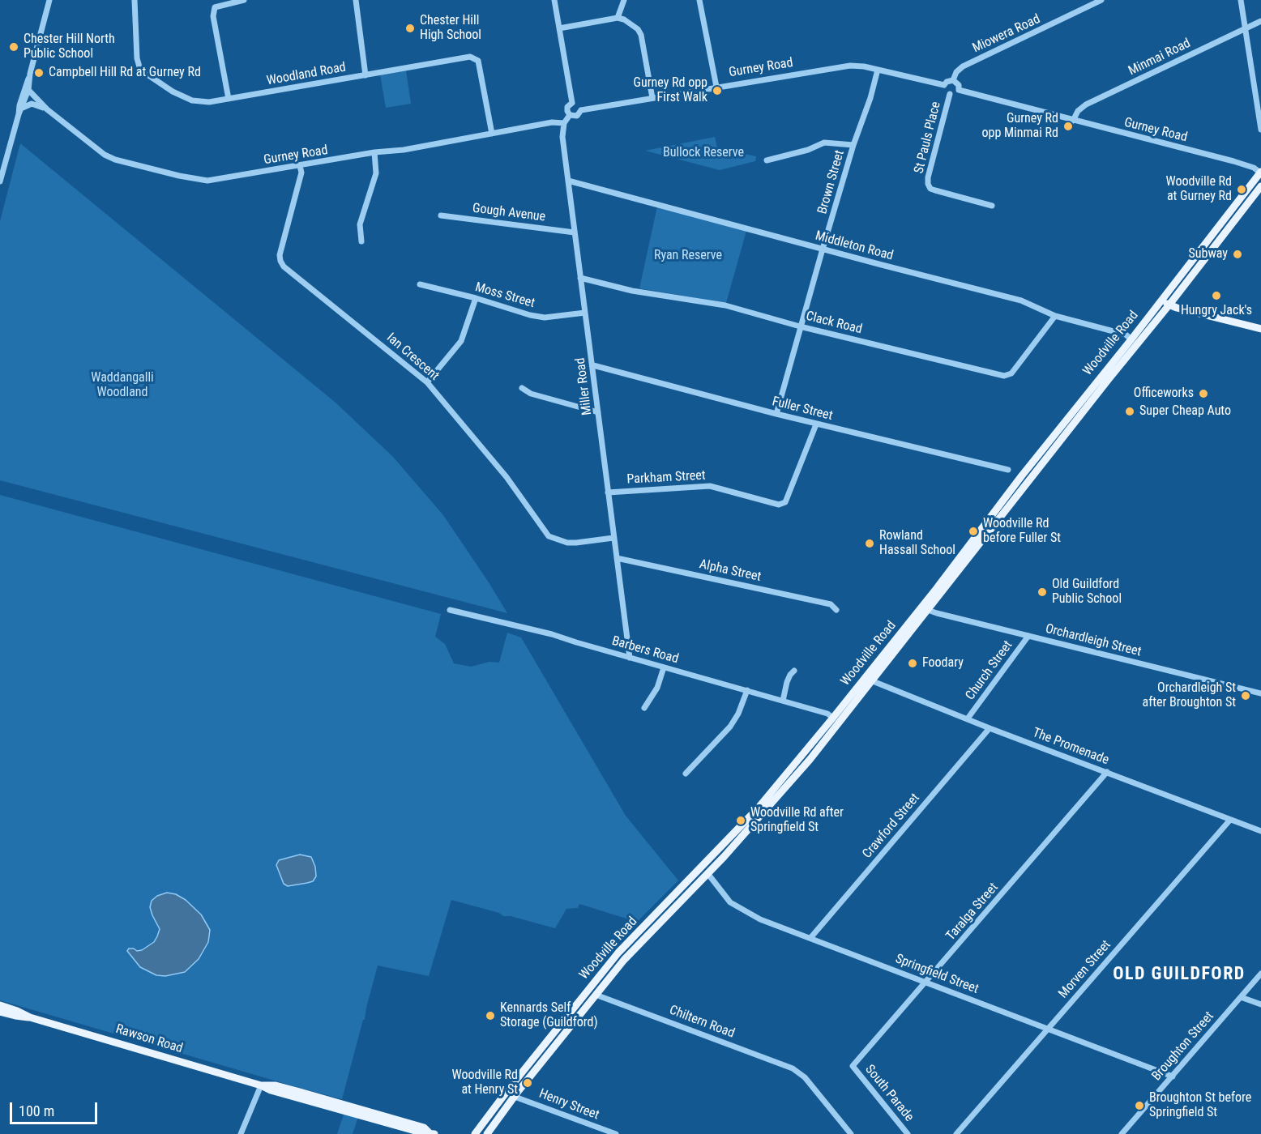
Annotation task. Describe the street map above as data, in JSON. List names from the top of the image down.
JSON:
{
  "streets": {
    "main road": ["Woodville Road", "Rawson Road"],
    "street": [
      "Miowera Road",
      "Minmai Road",
      "Gurney Road",
      "Woodland Road",
      "St Pauls Place",
      "Brown Street",
      "Gough Avenue",
      "Middleton Road",
      "Moss Street",
      "Clack Road",
      "Ian Crescent",
      "Miller Road",
      "Fuller Street",
      "Parkham Street",
      "Alpha Street",
      "Orchardleigh Street",
      "Barbers Road",
      "Church Street",
      "The Promenade",
      "Crawford Street",
      "Taralga Street",
      "Morven Street",
      "Springfield Street",
      "Chiltern Road",
      "Broughton Street",
      "South Parade",
      "Henry Street"
    ]
  },
  "crossings": [
    ["Miowera Road", "Gurney Road"],
    ["Miowera Road", "St Pauls Place"],
    ["Minmai Road", "Gurney Road"],
    ["Gurney Road", "Woodland Road"],
    ["Gurney Road", "St Pauls Place"],
    ["Gurney Road", "Brown Street"],
    ["Gurney Road", "Woodville Road"],
    ["Gurney Road", "Ian Crescent"],
    ["Gurney Road", "Miller Road"],
    ["Brown Street", "Middleton Road"],
    ["Brown Street", "Clack Road"],
    ["Brown Street", "Fuller Street"],
    ["Gough Avenue", "Miller Road"],
    ["Middleton Road", "Clack Road"],
    ["Middleton Road", "Woodville Road"],
    ["Middleton Road", "Miller Road"],
    ["Moss Street", "Miller Road"],
    ["Clack Road", "Miller Road"],
    ["Woodville Road", "Orchardleigh Street"],
    ["Woodville Road", "Barbers Road"],
    ["Woodville Road", "The Promenade"],
    ["Woodville Road", "Springfield Street"],
    ["Woodville Road", "Chiltern Road"],
    ["Woodville Road", "Henry Street"],
    ["Ian Crescent", "Miller Road"],
    ["Miller Road", "Fuller Street"],
    ["Miller Road", "Parkham Street"],
    ["Miller Road", "Alpha Street"],
    ["Miller Road", "Barbers Road"],
    ["Fuller Street", "Parkham Street"],
    ["Orchardleigh Street", "Church Street"],
    ["Church Street", "The Promenade"],
    ["The Promenade", "Crawford Street"],
    ["The Promenade", "Taralga Street"],
    ["The Promenade", "Morven Street"],
    ["Crawford Street", "Springfield Street"],
    ["Taralga Street", "Springfield Street"],
    ["Taralga Street", "South Parade"],
    ["Morven Street", "Springfield Street"],
    ["Springfield Street", "Broughton Street"]
  ],
  "districts": ["OLD GUILDFORD"],
  "parks": ["Bullock Reserve", "Ryan Reserve", "Waddangalli Woodland"],
  "places": [
    "Chester Hill High School",
    "Chester Hill North Public School",
    "Campbell Hill Rd at Gurney Rd",
    "Gurney Rd opp First Walk",
    "Gurney Rd opp Minmai Rd",
    "Woodville Rd at Gurney Rd",
    "Subway",
    "Hungry Jack's",
    "Officeworks",
    "Super Cheap Auto",
    "Woodville Rd before Fuller St",
    "Rowland Hassall School",
    "Old Guildford Public School",
    "Foodary",
    "Orchardleigh St after Broughton St",
    "Woodville Rd after Springfield St",
    "Kennards Self Storage (Guildford)",
    "Woodville Rd at Henry St",
    "Broughton St before Springfield St"
  ],
  "scale_bar": "100 m"
}
